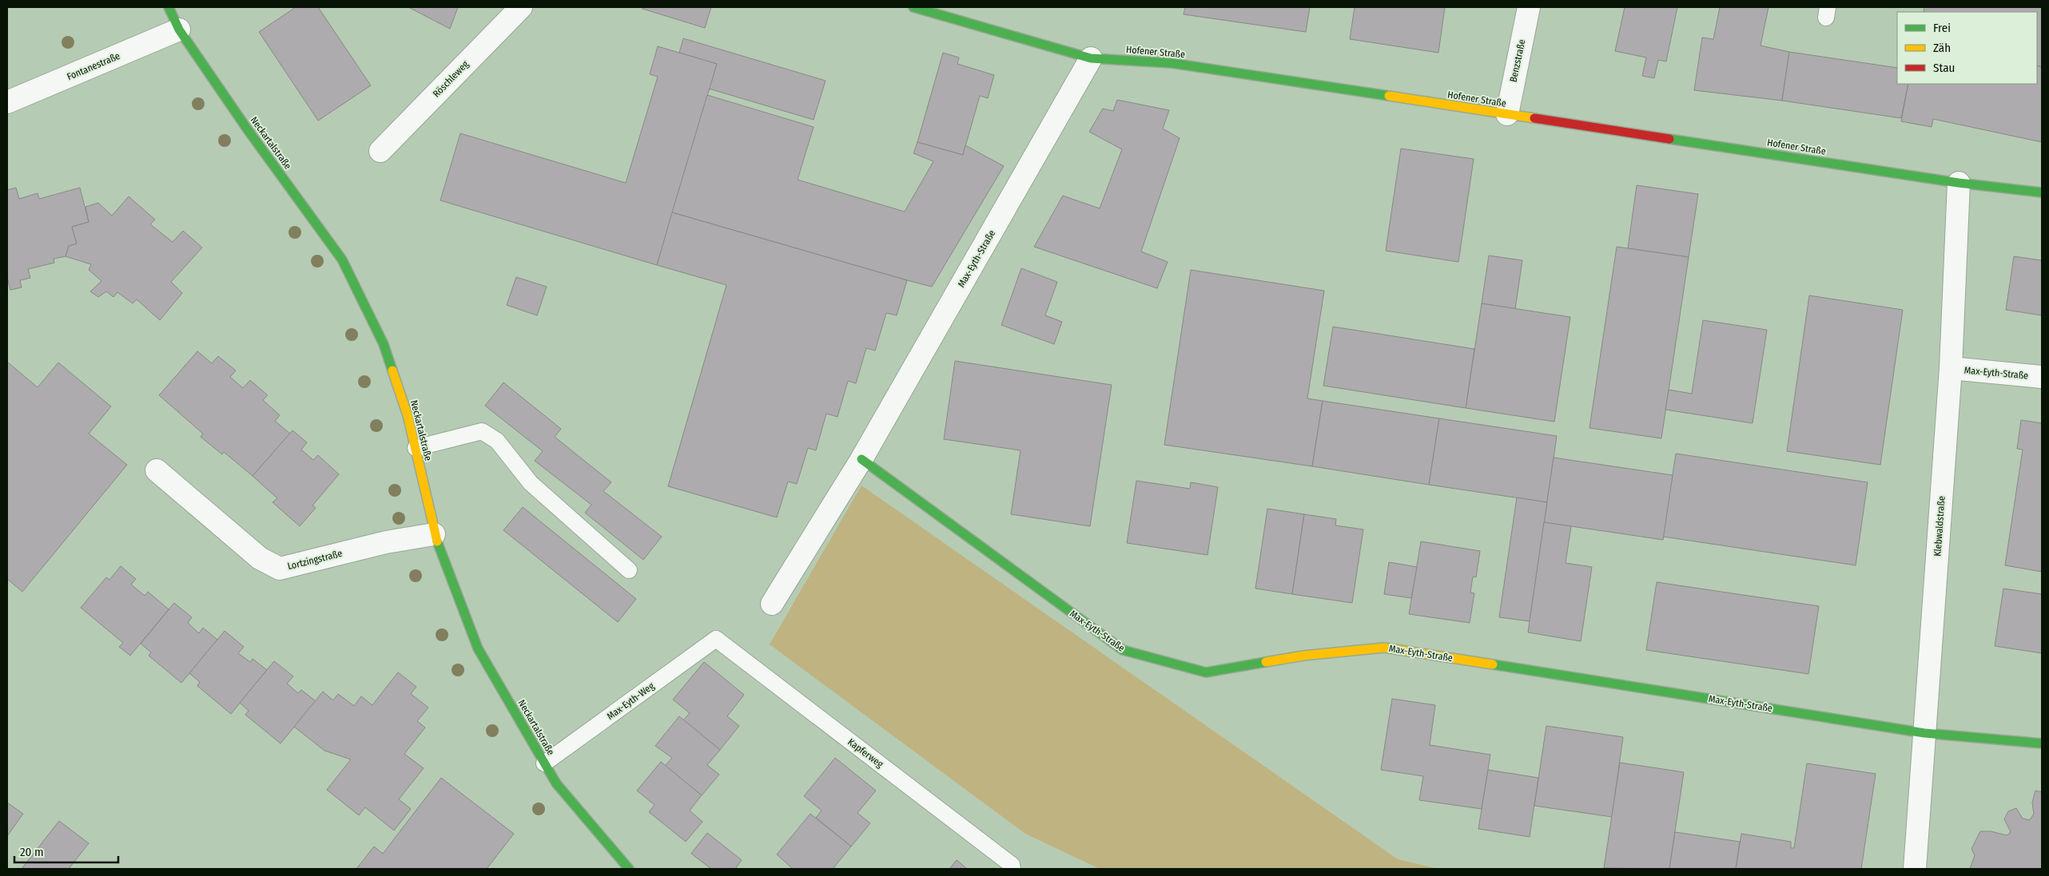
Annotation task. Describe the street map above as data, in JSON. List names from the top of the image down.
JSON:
{
  "streets": {
    "street": [
      "Hofener Straße",
      "Benzstraße",
      "Fontanestraße",
      "Röschleweg",
      "Neckartalstraße",
      "Max-Eyth-Straße",
      "Klebwaldstraße",
      "Lortzingstraße"
    ],
    "lane": ["Max-Eyth-Weg", "Kapferweg"]
  },
  "crossings": [
    ["Hofener Straße", "Benzstraße"],
    ["Hofener Straße", "Max-Eyth-Straße"],
    ["Hofener Straße", "Klebwaldstraße"],
    ["Fontanestraße", "Neckartalstraße"],
    ["Neckartalstraße", "Lortzingstraße"],
    ["Neckartalstraße", "Max-Eyth-Weg"],
    ["Max-Eyth-Straße", "Klebwaldstraße"],
    ["Max-Eyth-Weg", "Kapferweg"]
  ],
  "legend": ["Frei", "Zäh", "Stau"],
  "scale_bar": "20 m"
}
